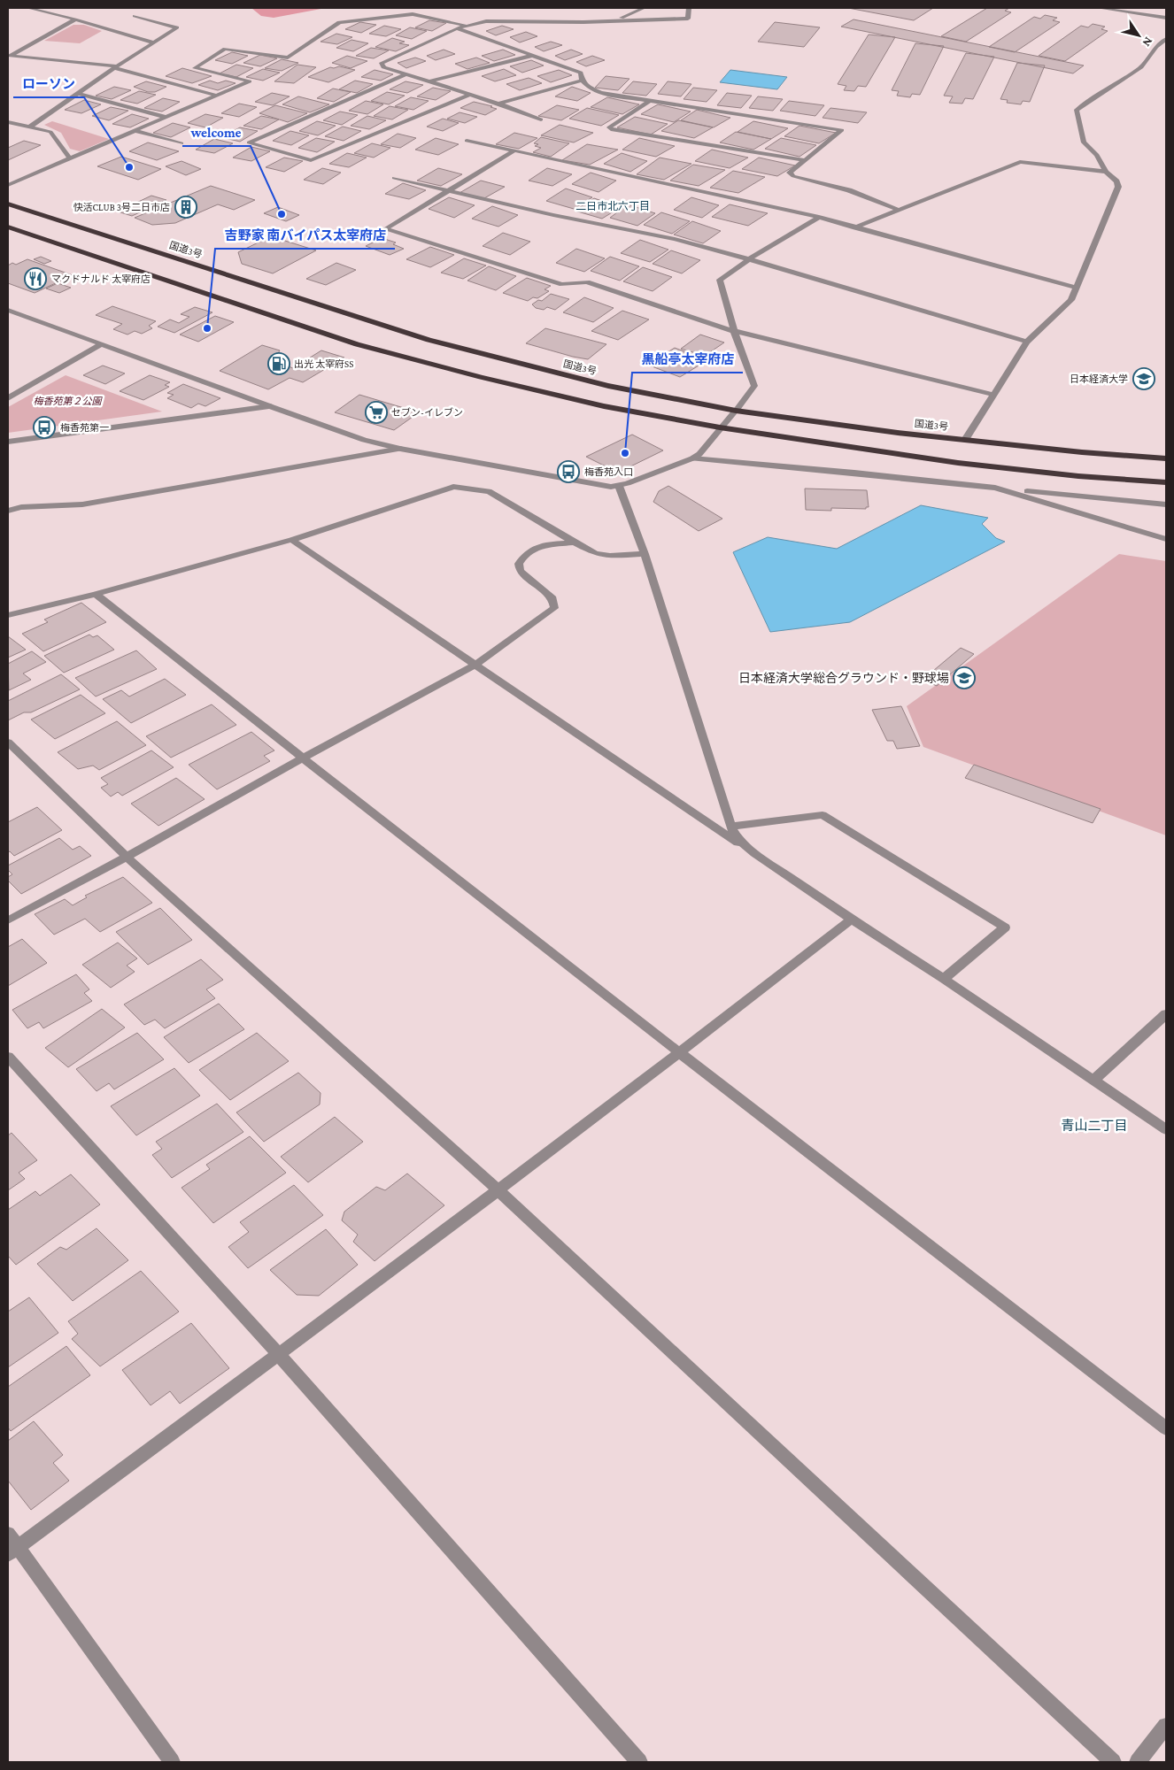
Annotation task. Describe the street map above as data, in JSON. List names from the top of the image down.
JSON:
{
  "streets": {
    "highway": ["国道3号"]
  },
  "districts": ["二日市北六丁目", "青山二丁目"],
  "parks": ["梅香苑第２公園"],
  "places": {
    "other": [
      "ローソン",
      "welcome",
      "吉野家 南バイパス太宰府店",
      "黒船亭太宰府店"
    ],
    "building": ["快活CLUB 3号二日市店"],
    "restaurant": ["マクドナルド 太宰府店"],
    "fuel station": ["出光 太宰府SS"],
    "school or university": ["日本経済大学", "日本経済大学総合グラウンド・野球場"],
    "supermarket": ["セブン-イレブン"],
    "bus stop": ["梅香苑第一", "梅香苑入口"]
  },
  "north": "bottom right"
}
